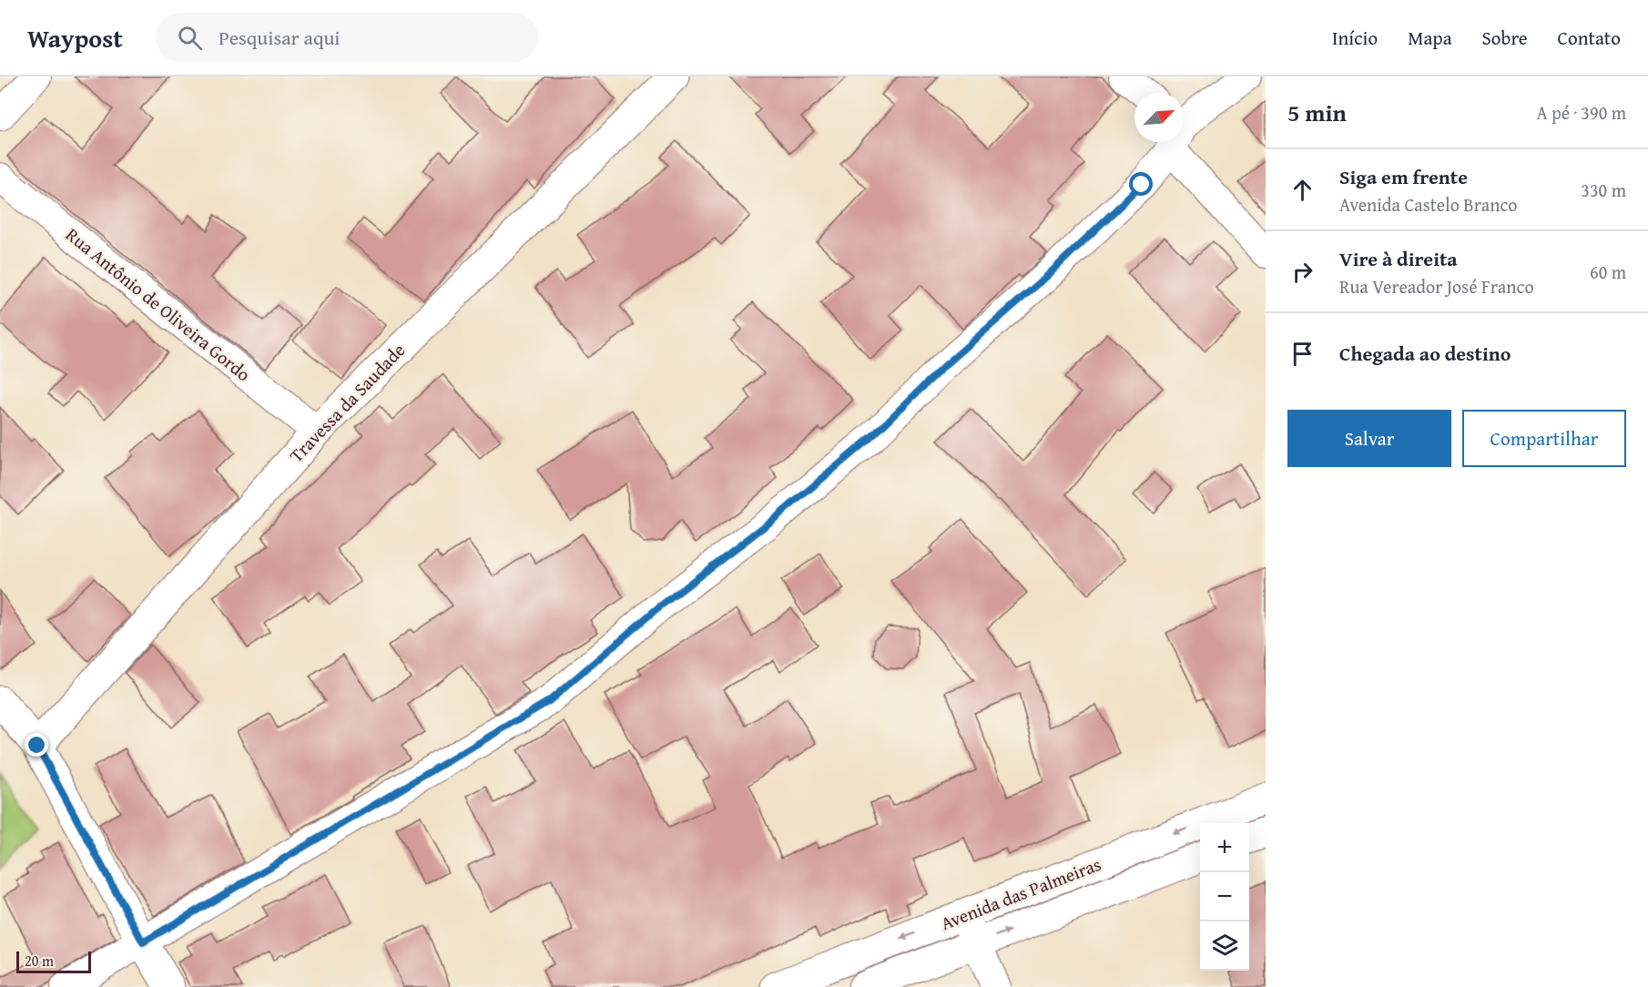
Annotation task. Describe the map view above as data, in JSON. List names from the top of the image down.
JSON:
{
  "streets": {
    "street": ["Rua Antônio de Oliveira Gordo", "Travessa da Saudade", "Avenida das Palmeiras"]
  },
  "crossings": [
    ["Rua Antônio de Oliveira Gordo", "Travessa da Saudade"]
  ],
  "scale_bar": "20 m",
  "north": "top right",
  "page": {
    "header": "Waypost",
    "search": "Pesquisar aqui",
    "nav": [
      "Início",
      "Mapa",
      "Sobre",
      "Contato"
    ],
    "heading": ["5 min", "A pé · 390 m"],
    "list": [
      ["Siga em frente", "Avenida Castelo Branco", "330 m"],
      ["Vire à direita", "Rua Vereador José Franco", "60 m"],
      "Chegada ao destino"
    ],
    "buttons": ["Salvar", "Compartilhar"],
    "map_buttons": ["+", "−"],
    "scale": "20 m"
  }
}
